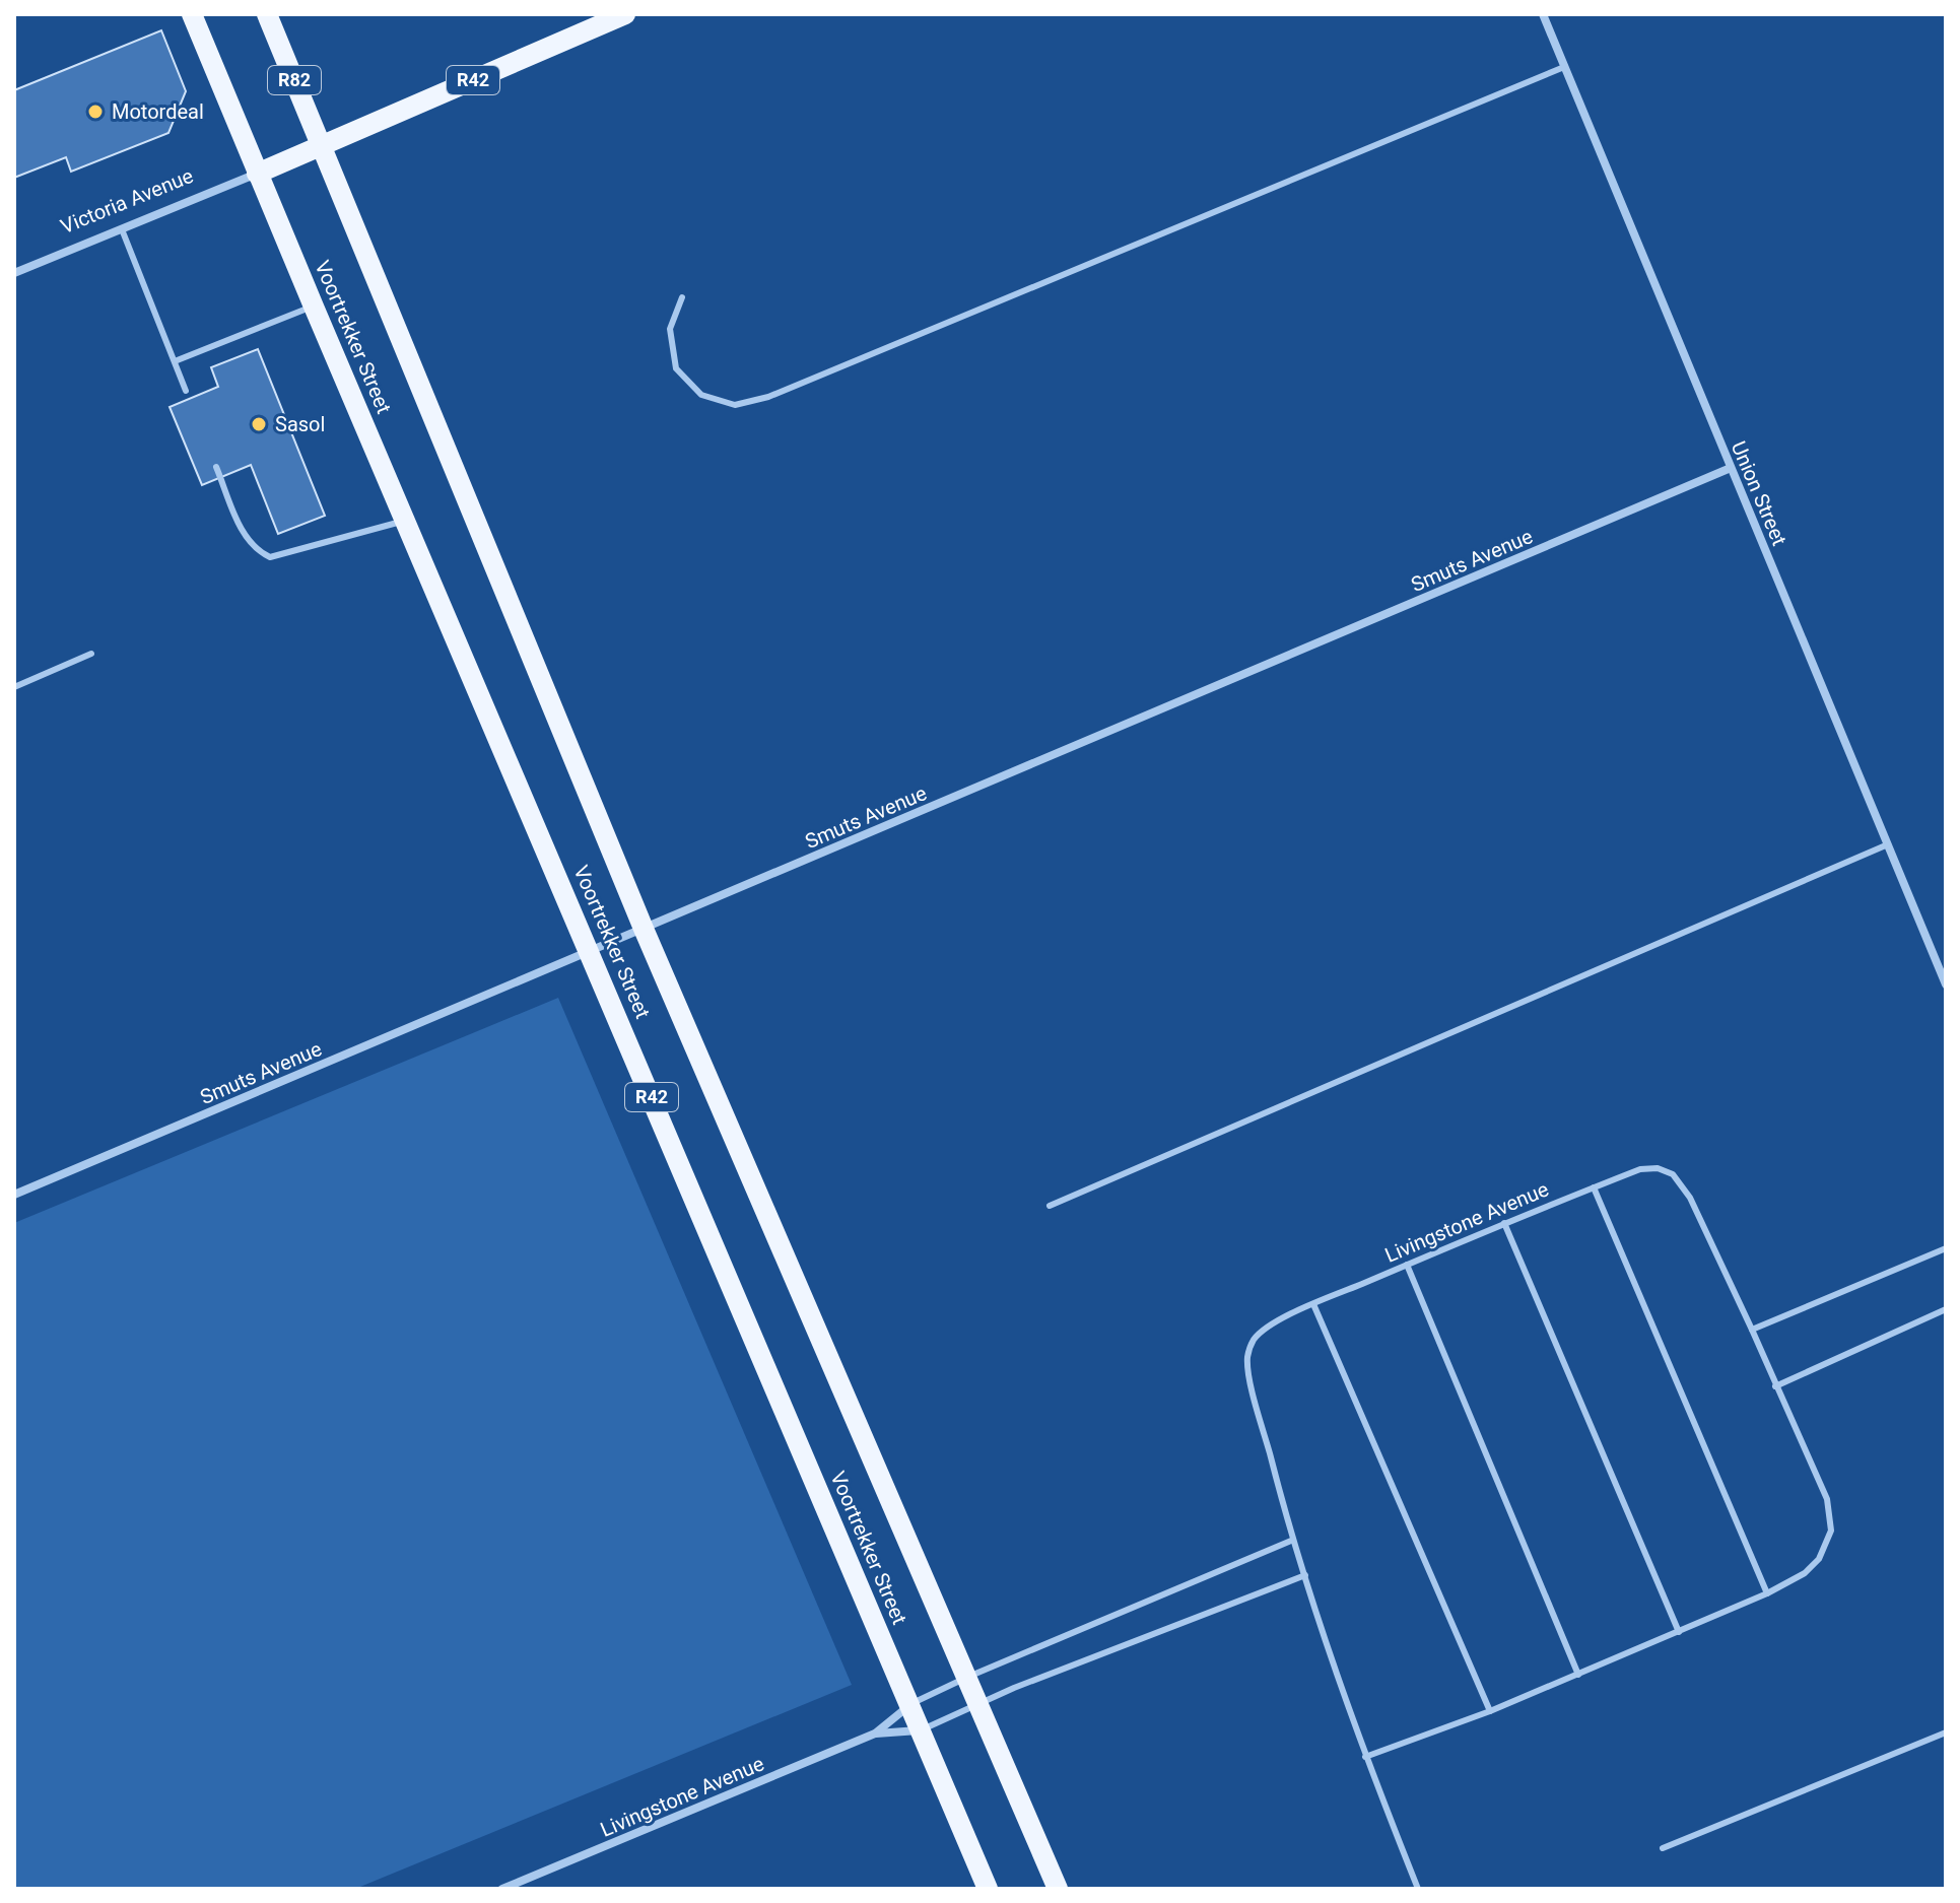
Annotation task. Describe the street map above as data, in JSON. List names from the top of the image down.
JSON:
{
  "streets": {
    "main road": ["R82", "R42", "Voortrekker Street"],
    "street": [
      "Victoria Avenue",
      "Union Street",
      "Smuts Avenue",
      "Livingstone Avenue"
    ]
  },
  "crossings": [
    ["R42", "Victoria Avenue"],
    ["R42", "Voortrekker Street"],
    ["Victoria Avenue", "Voortrekker Street"],
    ["Voortrekker Street", "Smuts Avenue"],
    ["Voortrekker Street", "Livingstone Avenue"],
    ["Union Street", "Smuts Avenue"]
  ],
  "places": ["Motordeal", "Sasol"]
}
